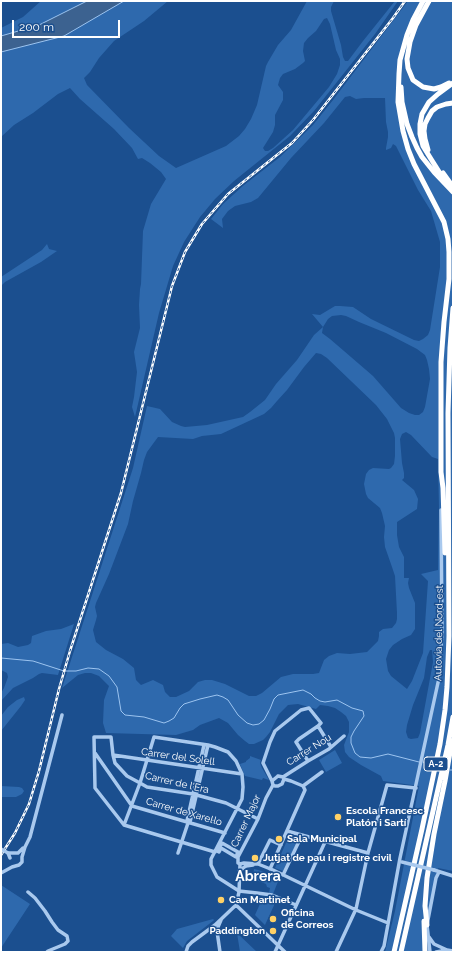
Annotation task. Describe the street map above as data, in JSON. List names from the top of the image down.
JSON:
{
  "streets": {
    "highway": ["Autovia del Nord-est", "A-2"],
    "street": [
      "Carrer Nou",
      "Carrer del Solell",
      "Carrer de l'Era",
      "Carrer de Xarel·lo",
      "Carrer Major"
    ]
  },
  "crossings": [
    ["Carrer del Solell", "Carrer de l'Era"],
    ["Carrer de l'Era", "Carrer de Xarel·lo"],
    ["Carrer de l'Era", "Carrer Major"]
  ],
  "districts": ["Abrera"],
  "places": [
    "Escola Francesc Platón i Sartí",
    "Sala Municipal",
    "Jutjat de pau i registre civil",
    "Can Martinet",
    "Oficina de Correos",
    "Paddington"
  ],
  "scale_bar": "200 m"
}
